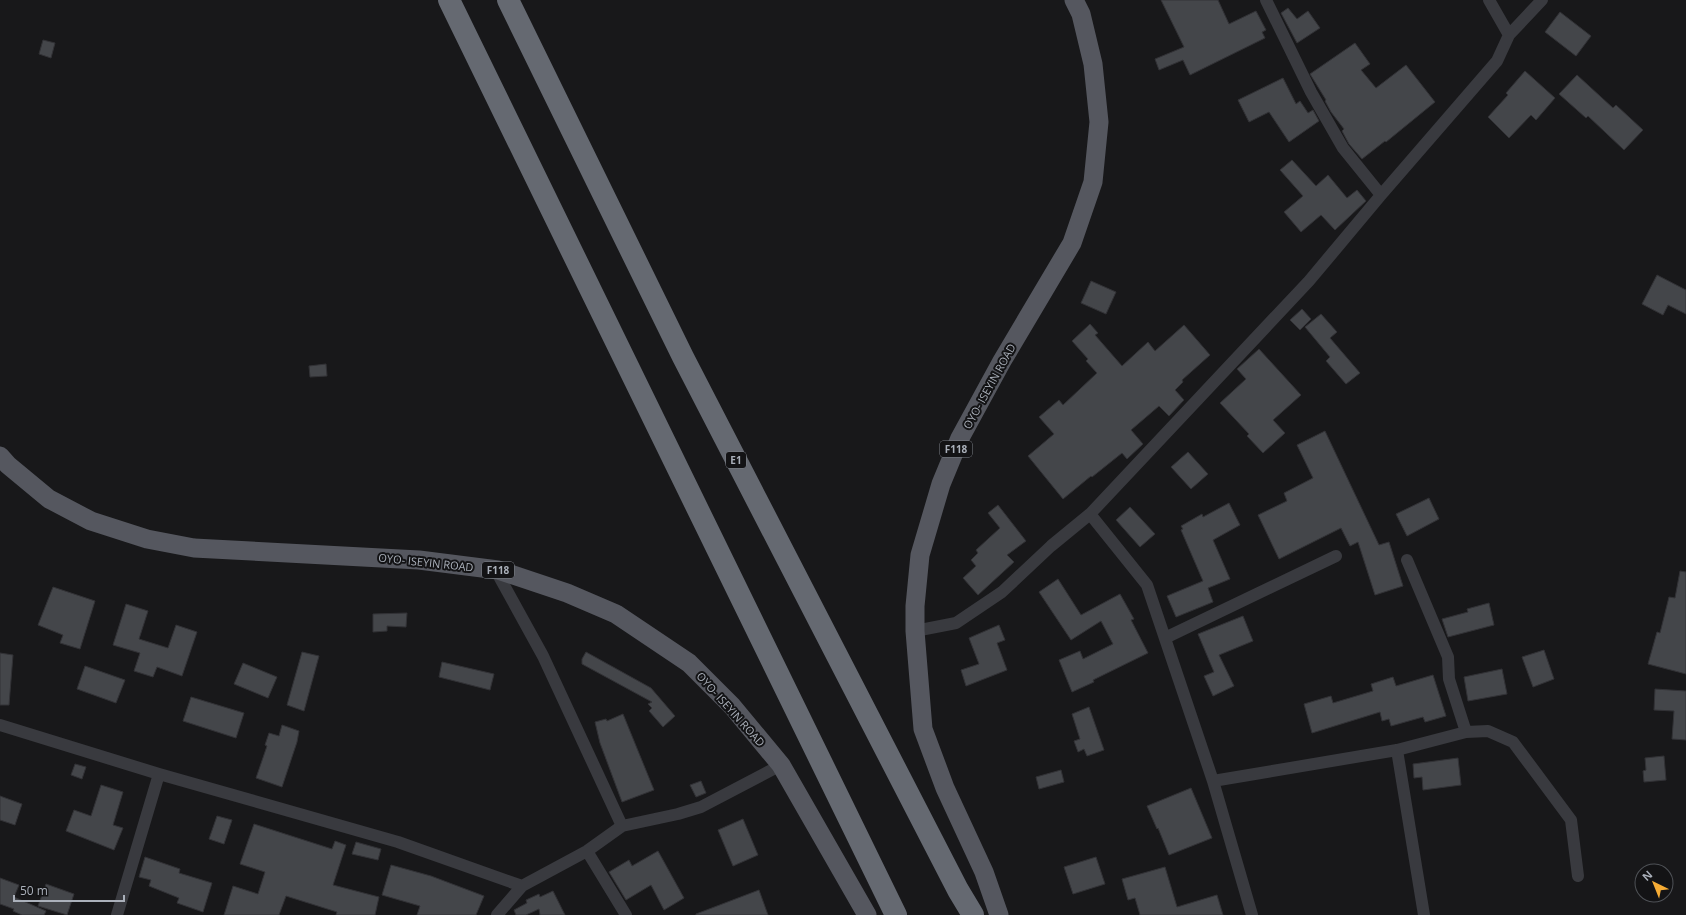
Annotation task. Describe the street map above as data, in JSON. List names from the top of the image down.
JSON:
{
  "streets": {
    "highway": ["E1"],
    "main road": ["OYO- ISEYIN ROAD", "F118"]
  },
  "scale_bar": "50 m",
  "north": "top left"
}
